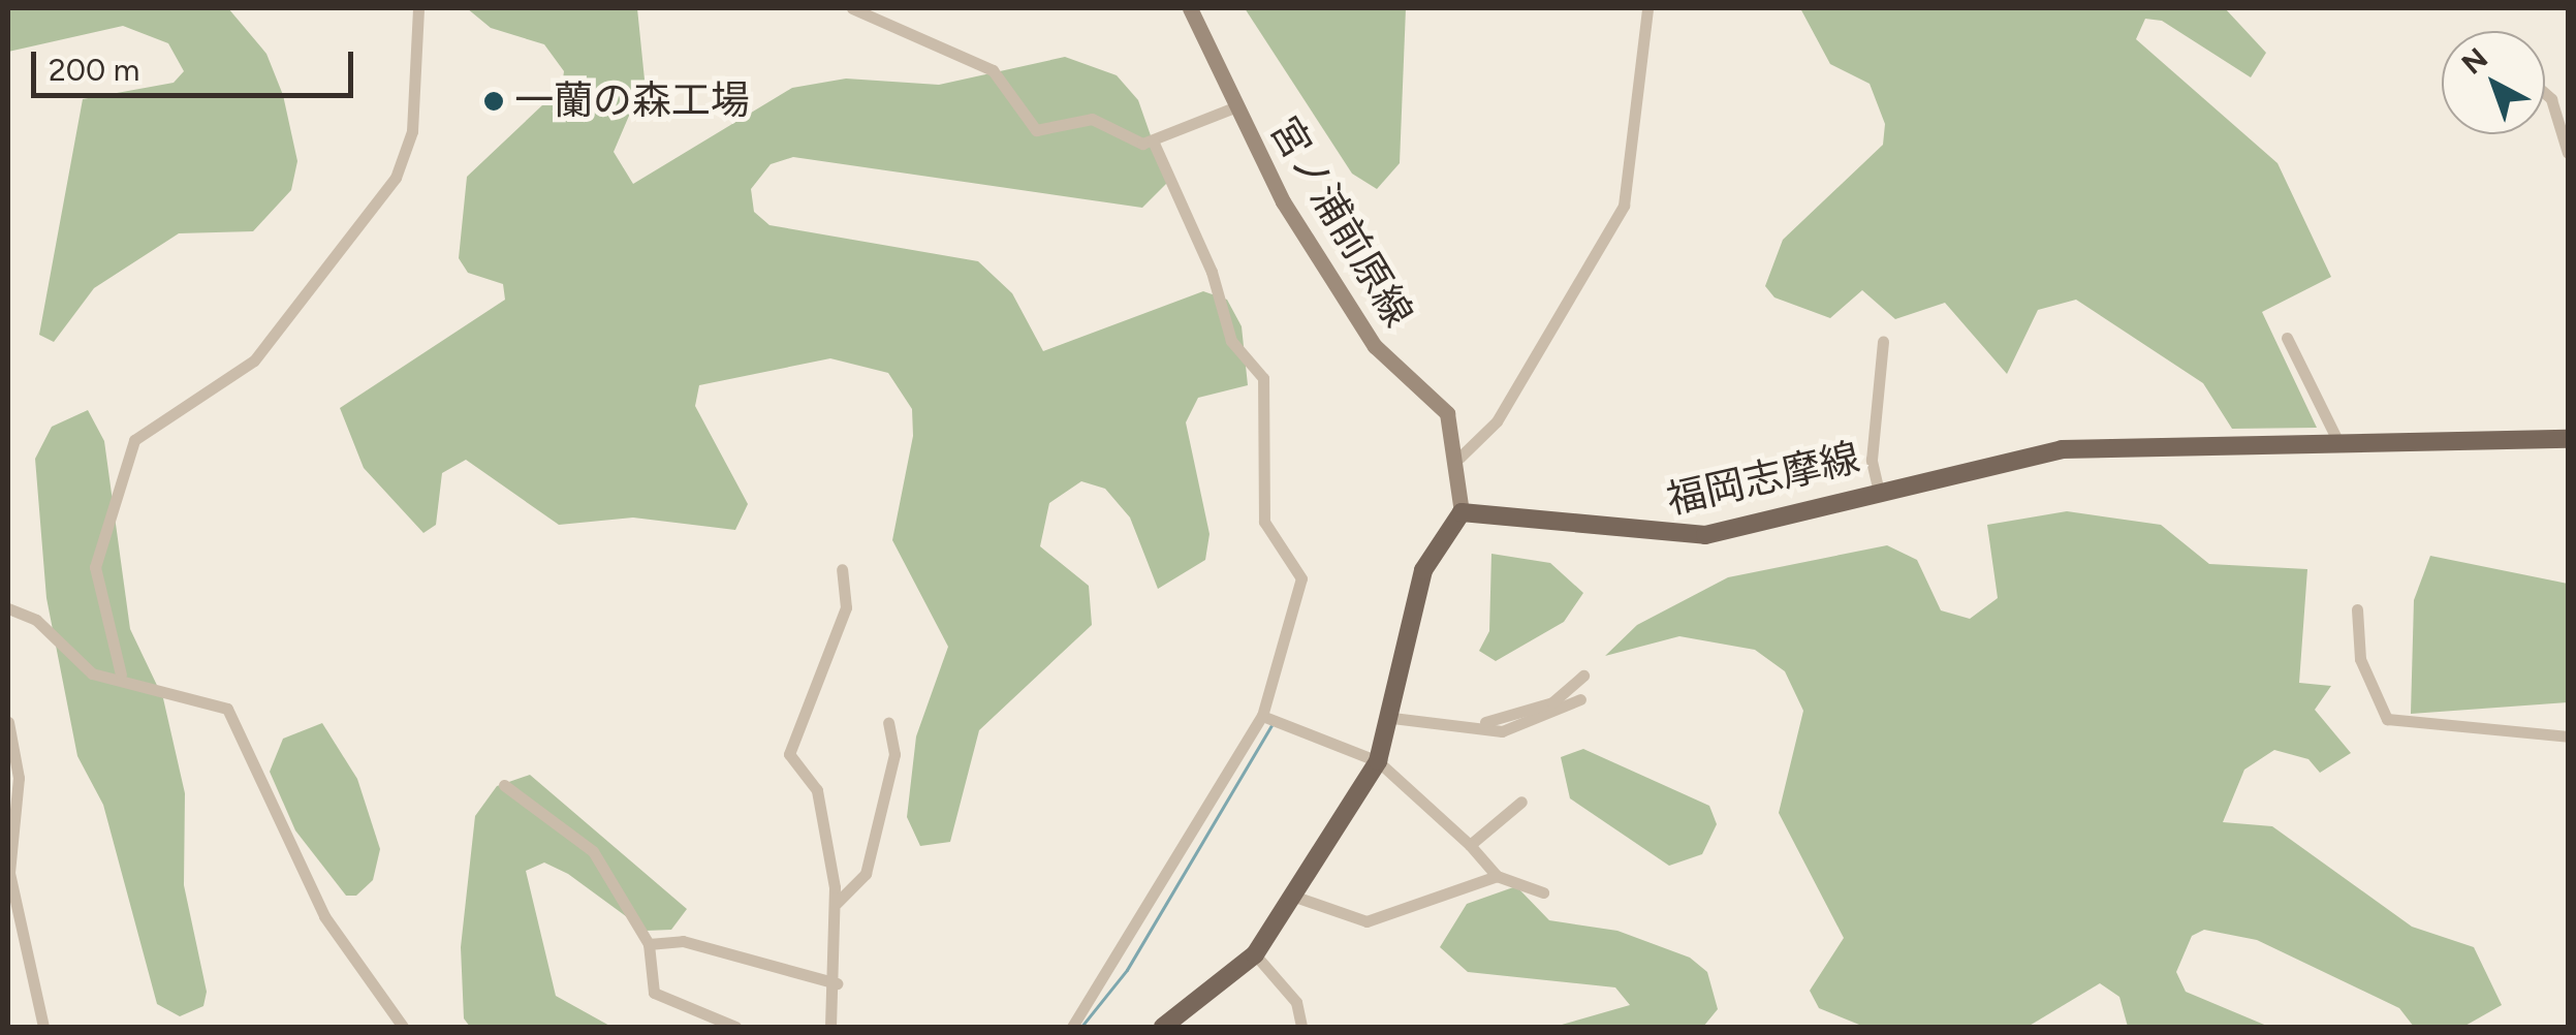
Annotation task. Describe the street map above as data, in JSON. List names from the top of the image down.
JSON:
{
  "streets": {
    "main road": ["宮ノ浦前原線", "福岡志摩線"]
  },
  "crossings": [
    ["宮ノ浦前原線", "福岡志摩線"]
  ],
  "places": ["一蘭の森工場"],
  "scale_bar": "200 m",
  "north": "top left"
}
